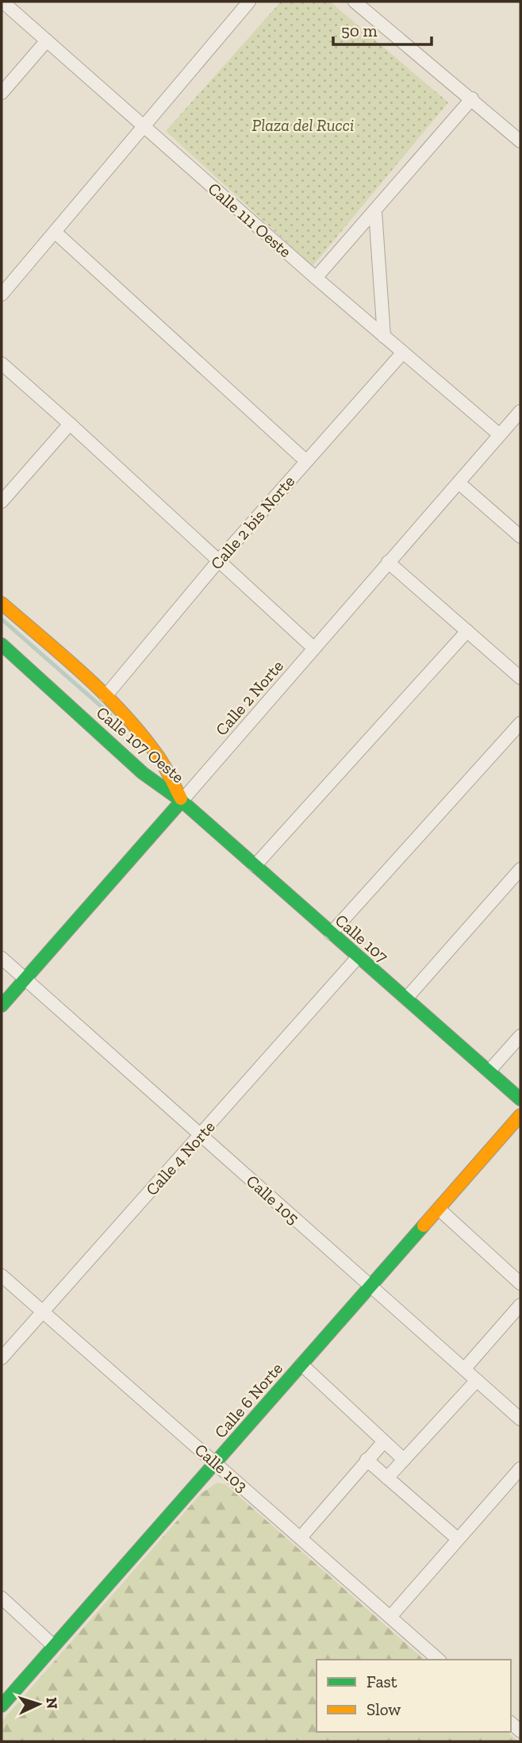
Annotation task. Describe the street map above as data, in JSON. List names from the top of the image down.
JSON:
{
  "streets": {
    "street": [
      "Calle 111 Oeste",
      "Calle 2 bis Norte",
      "Calle 2 Norte",
      "Calle 107 Oeste",
      "Calle 107",
      "Calle 4 Norte",
      "Calle 105",
      "Calle 6 Norte",
      "Calle 103"
    ]
  },
  "crossings": [
    ["Calle 111 Oeste", "Calle 2 bis Norte"],
    ["Calle 111 Oeste", "Calle 2 Norte"],
    ["Calle 2 bis Norte", "Calle 107 Oeste"],
    ["Calle 2 Norte", "Calle 107 Oeste"],
    ["Calle 2 Norte", "Calle 107"],
    ["Calle 2 Norte", "Calle 105"],
    ["Calle 107 Oeste", "Calle 107"],
    ["Calle 107", "Calle 4 Norte"],
    ["Calle 4 Norte", "Calle 105"],
    ["Calle 4 Norte", "Calle 103"],
    ["Calle 105", "Calle 6 Norte"],
    ["Calle 6 Norte", "Calle 103"]
  ],
  "parks": ["Plaza del Rucci"],
  "legend": ["Fast", "Slow"],
  "scale_bar": "50 m",
  "north": "right"
}
